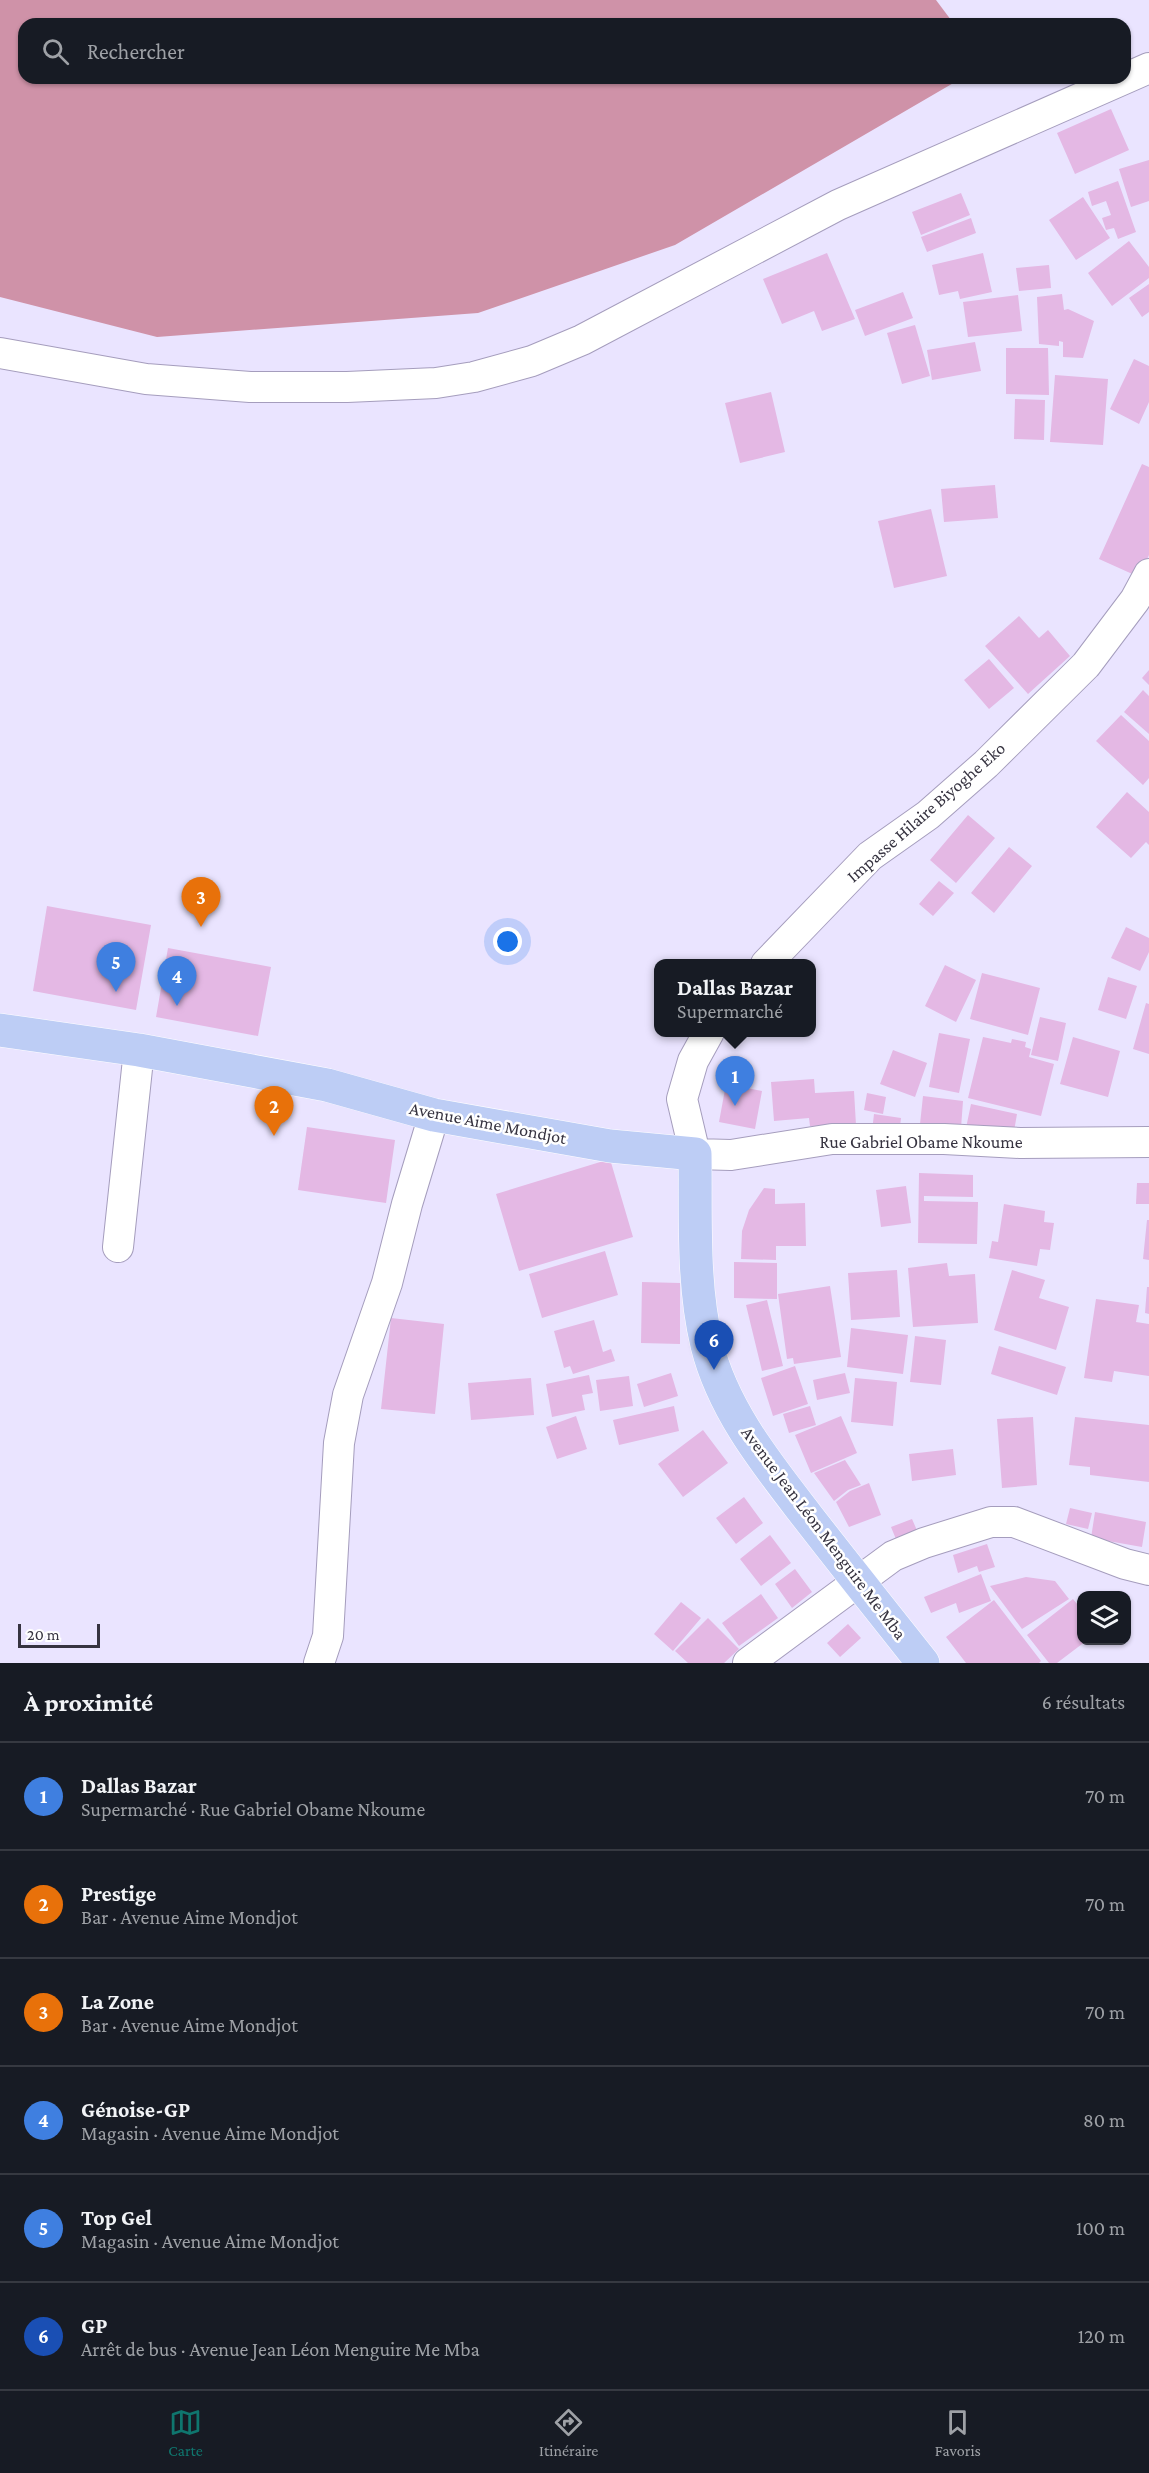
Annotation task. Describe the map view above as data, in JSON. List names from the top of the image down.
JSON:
{
  "streets": {
    "main road": ["Avenue Aime Mondjot", "Avenue Jean Léon Menguire Me Mba"],
    "street": ["Impasse Hilaire Biyoghe Eko", "Rue Gabriel Obame Nkoume"]
  },
  "crossings": [
    ["Avenue Aime Mondjot", "Rue Gabriel Obame Nkoume"],
    ["Avenue Aime Mondjot", "Avenue Jean Léon Menguire Me Mba"],
    ["Rue Gabriel Obame Nkoume", "Avenue Jean Léon Menguire Me Mba"]
  ],
  "scale_bar": "20 m",
  "page": {
    "search": "Rechercher",
    "pins": [
      "3",
      "5",
      "4",
      "1",
      "2",
      "6"
    ],
    "popup": ["Dallas Bazar", "Supermarché"],
    "scale": "20 m",
    "heading": ["À proximité", "6 résultats"],
    "list": [
      {
        "mark": "1",
        "name": "Dallas Bazar",
        "note": "Supermarché · Rue Gabriel Obame Nkoume",
        "value": "70 m"
      },
      {
        "mark": "2",
        "name": "Prestige",
        "note": "Bar · Avenue Aime Mondjot",
        "value": "70 m"
      },
      {
        "mark": "3",
        "name": "La Zone",
        "note": "Bar · Avenue Aime Mondjot",
        "value": "70 m"
      },
      {
        "mark": "4",
        "name": "Génoise-GP",
        "note": "Magasin · Avenue Aime Mondjot",
        "value": "80 m"
      },
      {
        "mark": "5",
        "name": "Top Gel",
        "note": "Magasin · Avenue Aime Mondjot",
        "value": "100 m"
      },
      {
        "mark": "6",
        "name": "GP",
        "note": "Arrêt de bus · Avenue Jean Léon Menguire Me Mba",
        "value": "120 m"
      }
    ],
    "nav": ["Carte", "Itinéraire", "Favoris"]
  }
}
